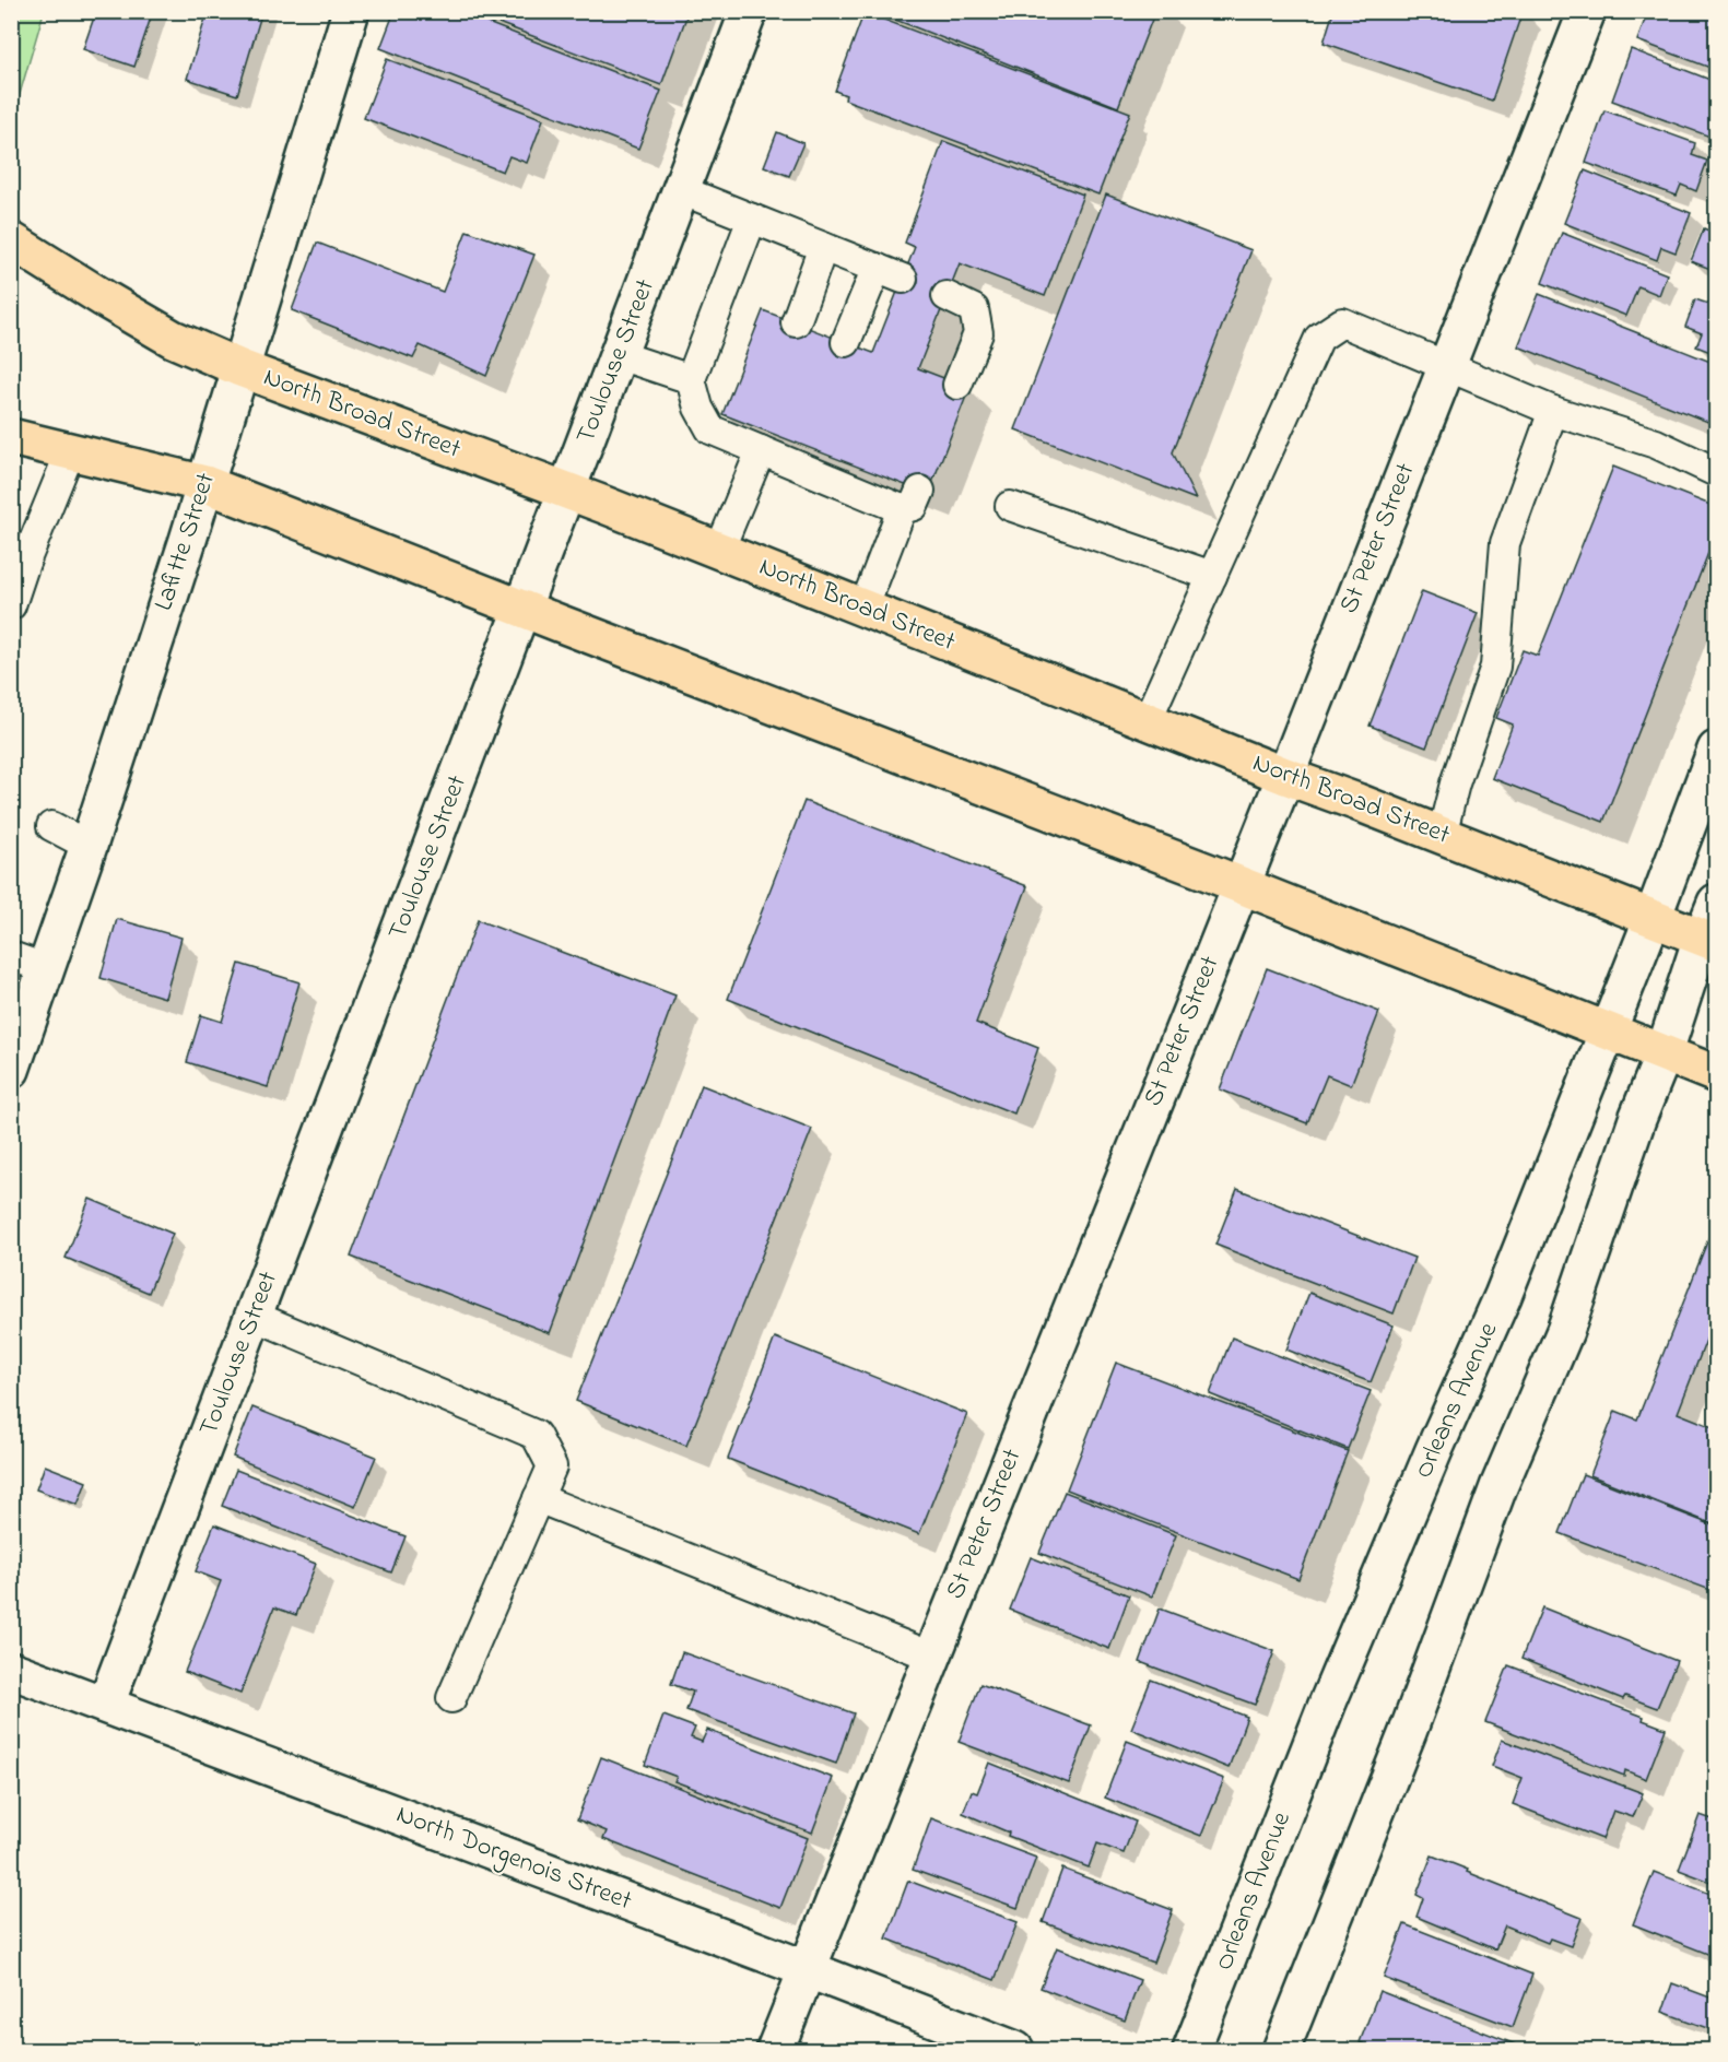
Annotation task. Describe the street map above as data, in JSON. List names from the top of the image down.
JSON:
{
  "streets": {
    "main road": ["North Broad Street"],
    "street": [
      "Toulouse Street",
      "St Peter Street",
      "Lafitte Street",
      "Orleans Avenue",
      "North Dorgenois Street"
    ]
  },
  "crossings": [
    ["Toulouse Street", "North Broad Street"],
    ["Toulouse Street", "North Dorgenois Street"],
    ["North Broad Street", "St Peter Street"],
    ["North Broad Street", "Lafitte Street"],
    ["North Broad Street", "Orleans Avenue"],
    ["St Peter Street", "North Dorgenois Street"]
  ]
}
